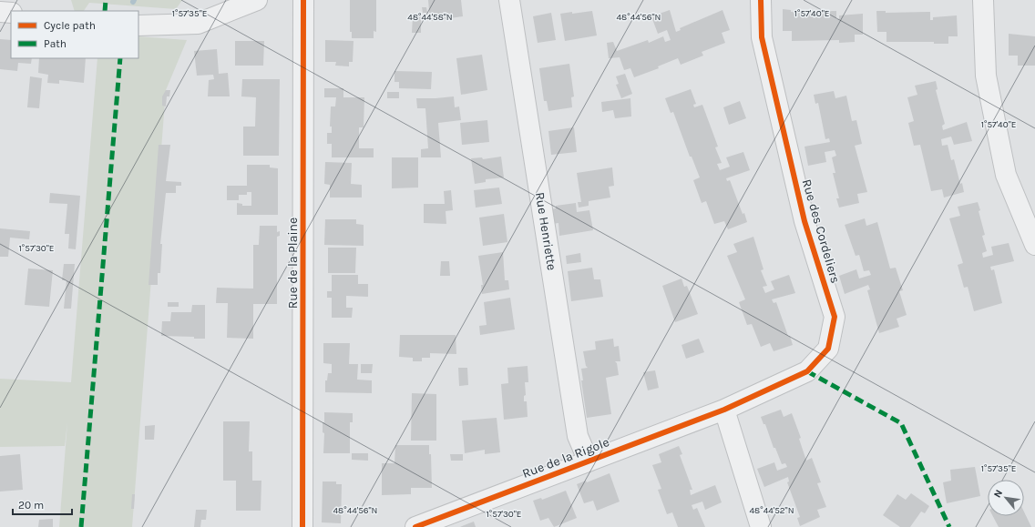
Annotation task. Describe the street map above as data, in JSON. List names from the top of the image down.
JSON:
{
  "streets": {
    "street": [
      "Rue Henriette",
      "Rue des Cordeliers",
      "Rue de la Plaine",
      "Rue de la Rigole"
    ]
  },
  "crossings": [
    ["Rue Henriette", "Rue de la Rigole"],
    ["Rue des Cordeliers", "Rue de la Rigole"]
  ],
  "legend": ["Cycle path", "Path"],
  "scale_bar": "20 m",
  "north": "top left",
  "coordinates": [
    "1°57'35\"E",
    "1°57'40\"E",
    "48°44'58\"N",
    "48°44'56\"N",
    "1°57'30\"E",
    "48°44'52\"N"
  ]
}
